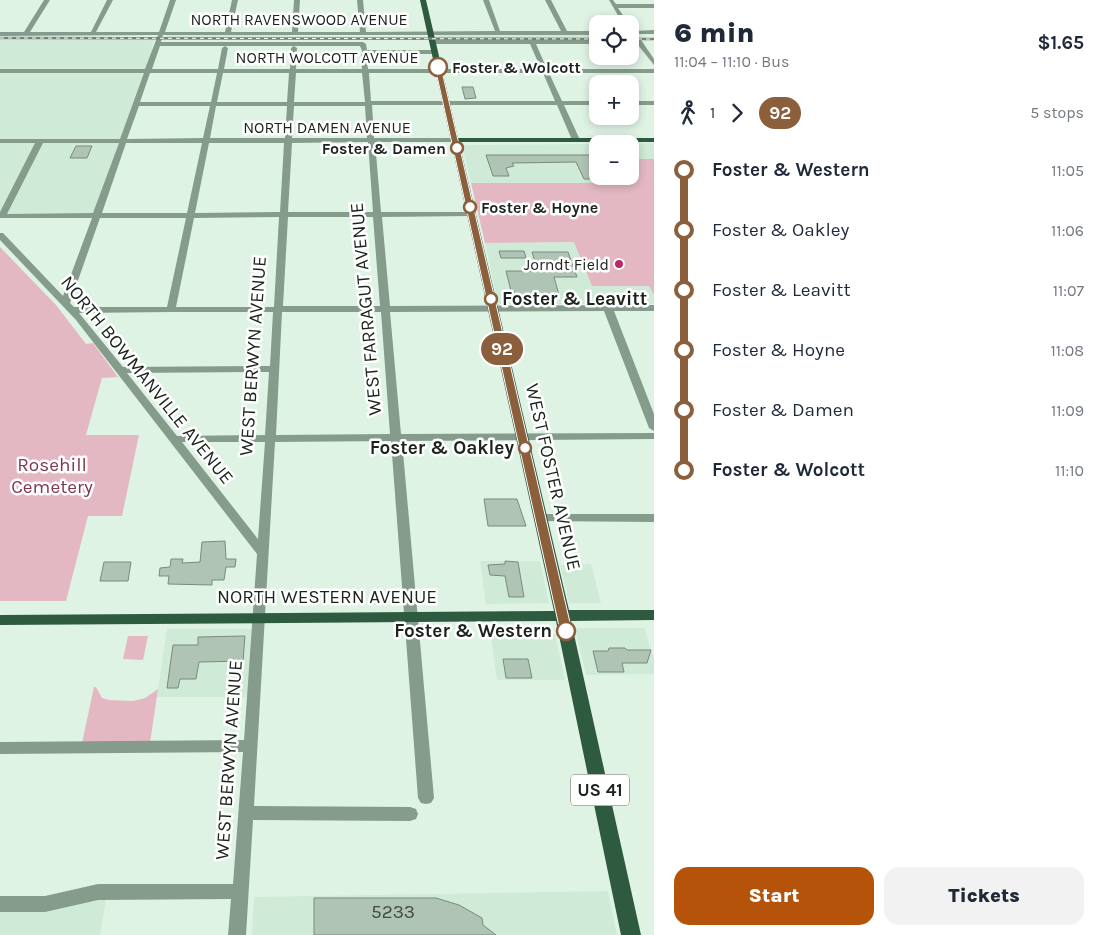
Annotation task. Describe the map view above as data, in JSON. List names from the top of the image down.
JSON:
{
  "streets": {
    "main road": [
      "NORTH DAMEN AVENUE",
      "WEST FOSTER AVENUE",
      "NORTH WESTERN AVENUE",
      "US 41"
    ],
    "street": [
      "NORTH RAVENSWOOD AVENUE",
      "NORTH WOLCOTT AVENUE",
      "WEST FARRAGUT AVENUE",
      "WEST BERWYN AVENUE",
      "NORTH BOWMANVILLE AVENUE"
    ]
  },
  "crossings": [
    ["NORTH RAVENSWOOD AVENUE", "WEST FARRAGUT AVENUE"],
    ["NORTH RAVENSWOOD AVENUE", "WEST FOSTER AVENUE"],
    ["NORTH WOLCOTT AVENUE", "WEST FARRAGUT AVENUE"],
    ["NORTH WOLCOTT AVENUE", "WEST BERWYN AVENUE"],
    ["NORTH WOLCOTT AVENUE", "WEST FOSTER AVENUE"],
    ["NORTH DAMEN AVENUE", "WEST FARRAGUT AVENUE"],
    ["NORTH DAMEN AVENUE", "WEST BERWYN AVENUE"],
    ["NORTH DAMEN AVENUE", "WEST FOSTER AVENUE"],
    ["WEST FARRAGUT AVENUE", "NORTH WESTERN AVENUE"],
    ["WEST BERWYN AVENUE", "NORTH BOWMANVILLE AVENUE"],
    ["WEST BERWYN AVENUE", "NORTH WESTERN AVENUE"],
    ["WEST FOSTER AVENUE", "NORTH WESTERN AVENUE"]
  ],
  "parks": ["Rosehill Cemetery"],
  "places": [
    "Foster & Wolcott",
    "Foster & Damen",
    "Foster & Hoyne",
    "Jorndt Field",
    "Foster & Leavitt",
    "Foster & Oakley",
    "Foster & Western"
  ],
  "lines": ["bus line 92"],
  "house_numbers": ["5233"],
  "page": {
    "on_map": "92",
    "heading": ["6 min", "11:04 – 11:10 · Bus", "$1.65"],
    "map_buttons": ["+", "−"],
    "legs": ["1", "92", "5 stops"],
    "list": [
      {
        "name": "Foster & Western",
        "value": "11:05"
      },
      {
        "name": "Foster & Oakley",
        "value": "11:06"
      },
      {
        "name": "Foster & Leavitt",
        "value": "11:07"
      },
      {
        "name": "Foster & Hoyne",
        "value": "11:08"
      },
      {
        "name": "Foster & Damen",
        "value": "11:09"
      },
      {
        "name": "Foster & Wolcott",
        "value": "11:10"
      }
    ],
    "buttons": ["Start", "Tickets"]
  }
}
